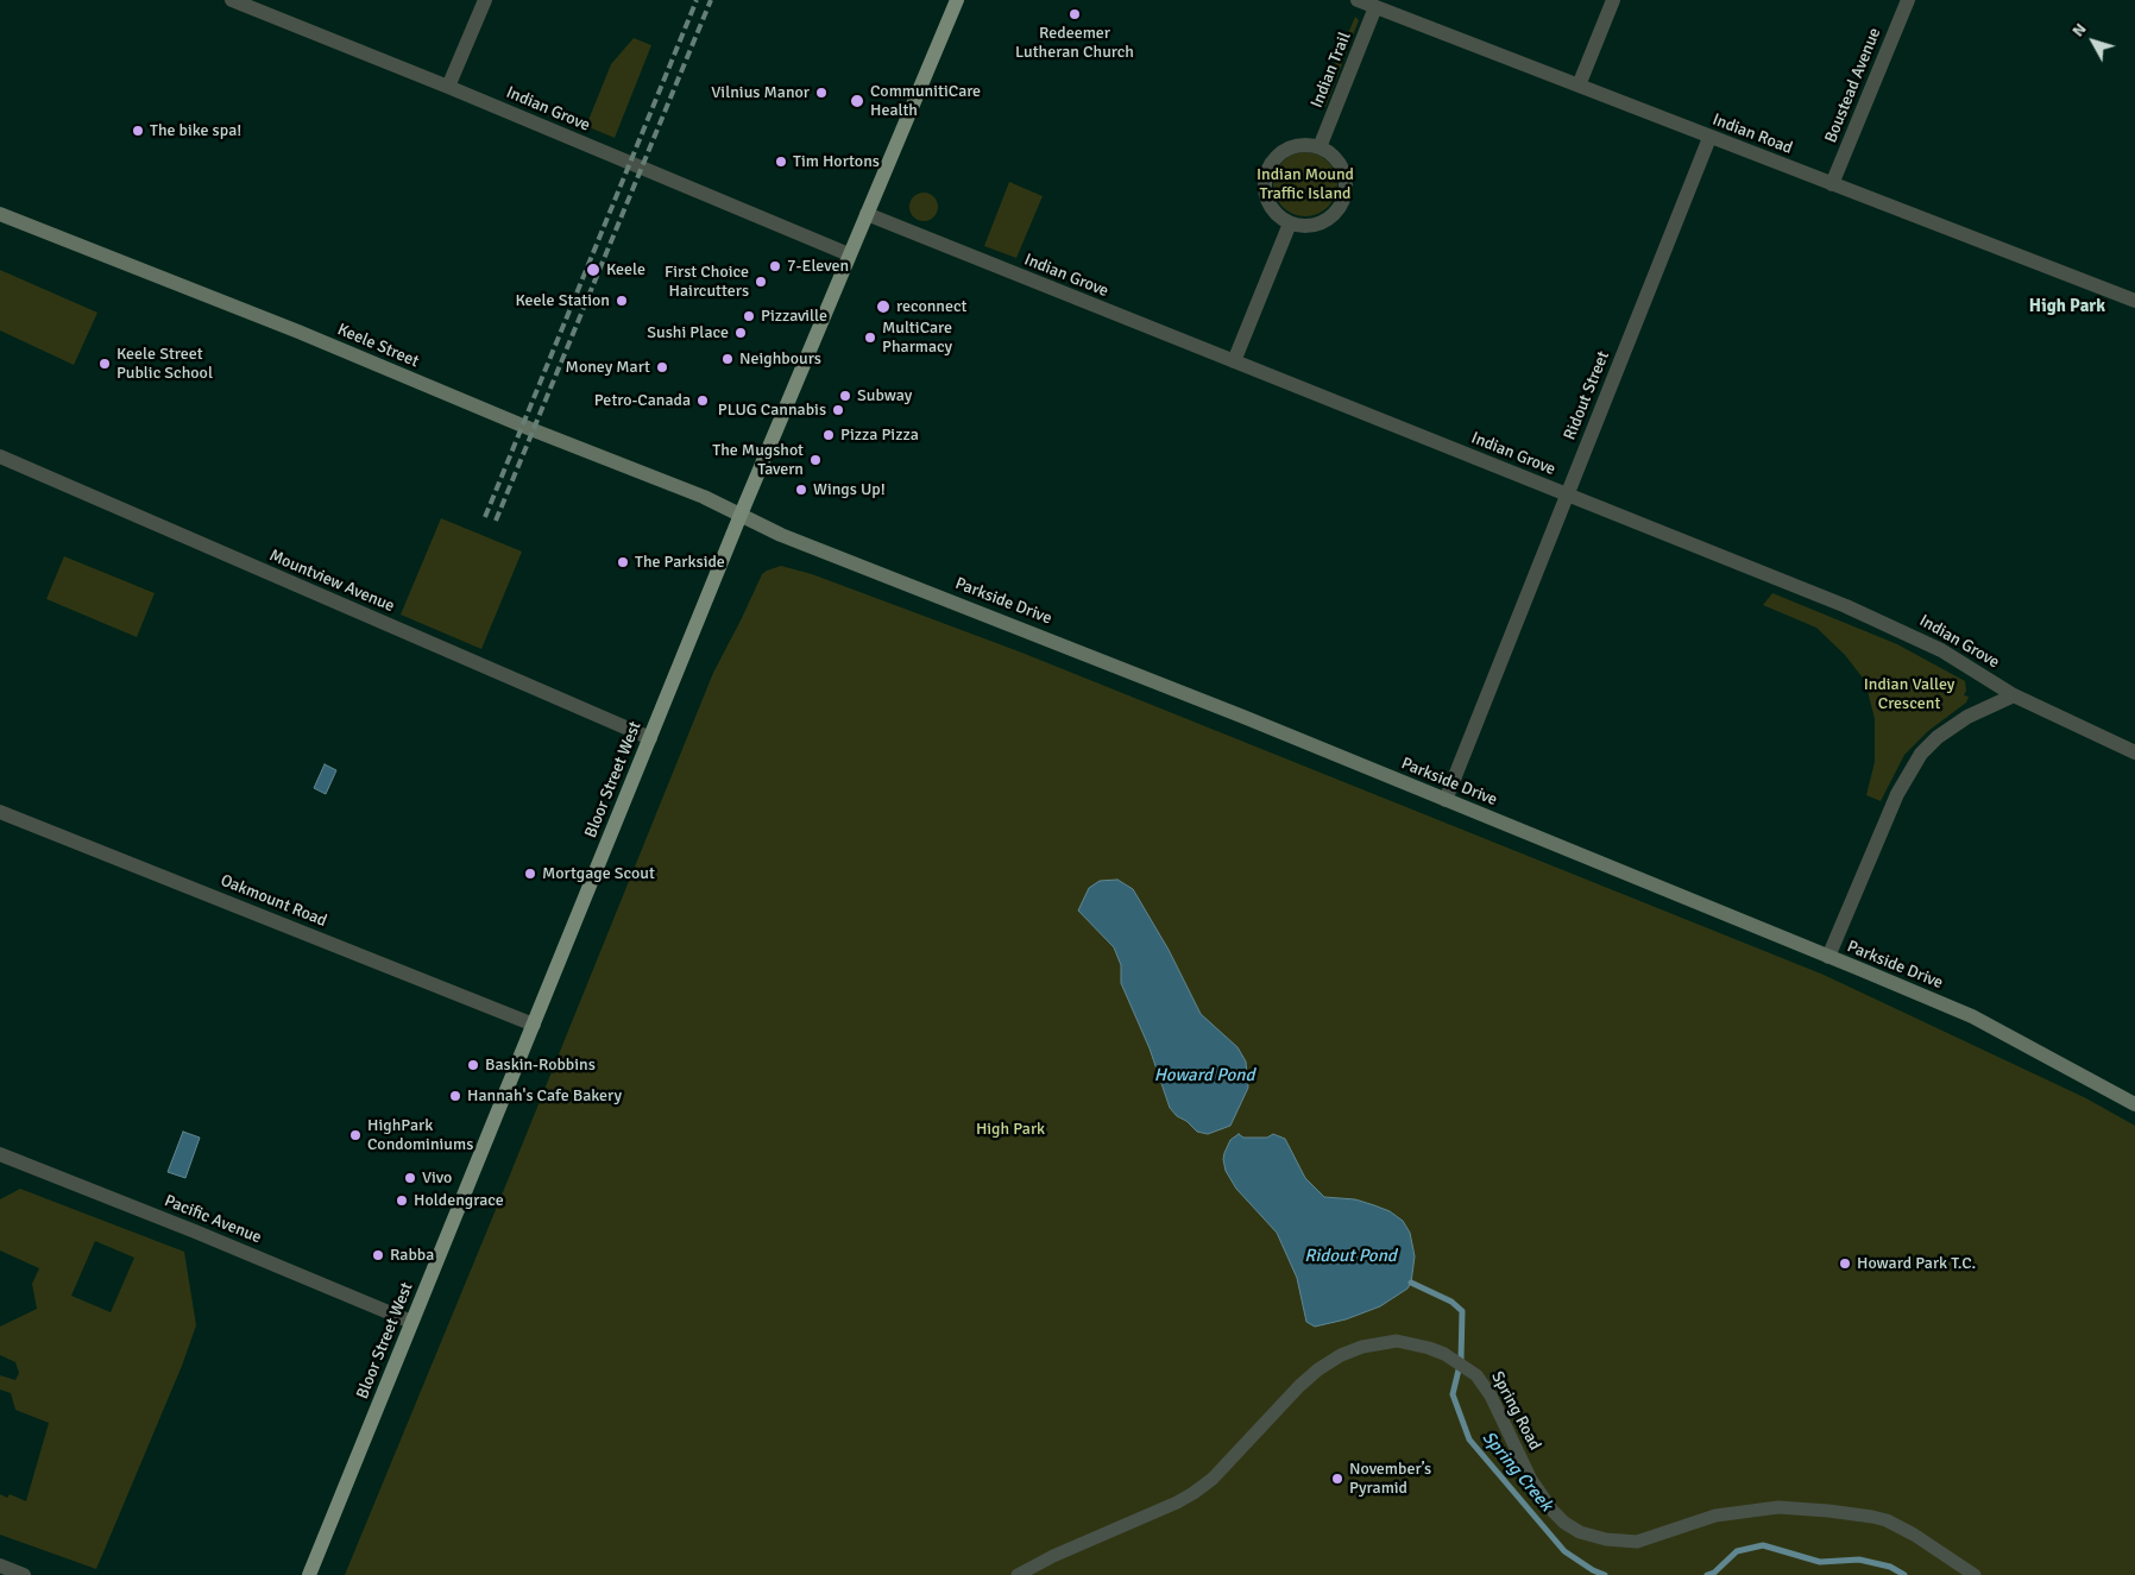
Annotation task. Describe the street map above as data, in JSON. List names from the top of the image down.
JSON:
{
  "streets": {
    "main road": ["Keele Street", "Parkside Drive", "Bloor Street West"],
    "street": [
      "Indian Trail",
      "Boustead Avenue",
      "Indian Grove",
      "Indian Road",
      "Ridout Street",
      "Mountview Avenue",
      "Oakmount Road",
      "Pacific Avenue",
      "Spring Road"
    ]
  },
  "crossings": [
    ["Indian Trail", "Indian Road"],
    ["Boustead Avenue", "Indian Road"],
    ["Indian Grove", "Ridout Street"],
    ["Indian Grove", "Bloor Street West"],
    ["Indian Road", "Ridout Street"],
    ["Keele Street", "Parkside Drive"],
    ["Keele Street", "Bloor Street West"],
    ["Ridout Street", "Parkside Drive"],
    ["Mountview Avenue", "Bloor Street West"],
    ["Parkside Drive", "Bloor Street West"],
    ["Bloor Street West", "Oakmount Road"],
    ["Bloor Street West", "Pacific Avenue"]
  ],
  "districts": ["High Park"],
  "water": ["Howard Pond", "Ridout Pond", "Spring Creek"],
  "parks": ["Indian Mound Traffic Island", "Indian Valley Crescent", "High Park"],
  "places": [
    "Redeemer Lutheran Church",
    "Vilnius Manor",
    "CommunitiCare Health",
    "The bike spa!",
    "Tim Hortons",
    "7-Eleven",
    "Keele",
    "First Choice Haircutters",
    "Keele Station",
    "reconnect",
    "Pizzaville",
    "Sushi Place",
    "MultiCare Pharmacy",
    "Neighbours",
    "Keele Street Public School",
    "Money Mart",
    "Subway",
    "Petro-Canada",
    "PLUG Cannabis",
    "Pizza Pizza",
    "The Mugshot Tavern",
    "Wings Up!",
    "The Parkside",
    "Mortgage Scout",
    "Baskin-Robbins",
    "Hannah's Cafe Bakery",
    "HighPark Condominiums",
    "Vivo",
    "Holdengrace",
    "Rabba",
    "Howard Park T.C.",
    "November’s Pyramid"
  ],
  "north": "top left"
}
